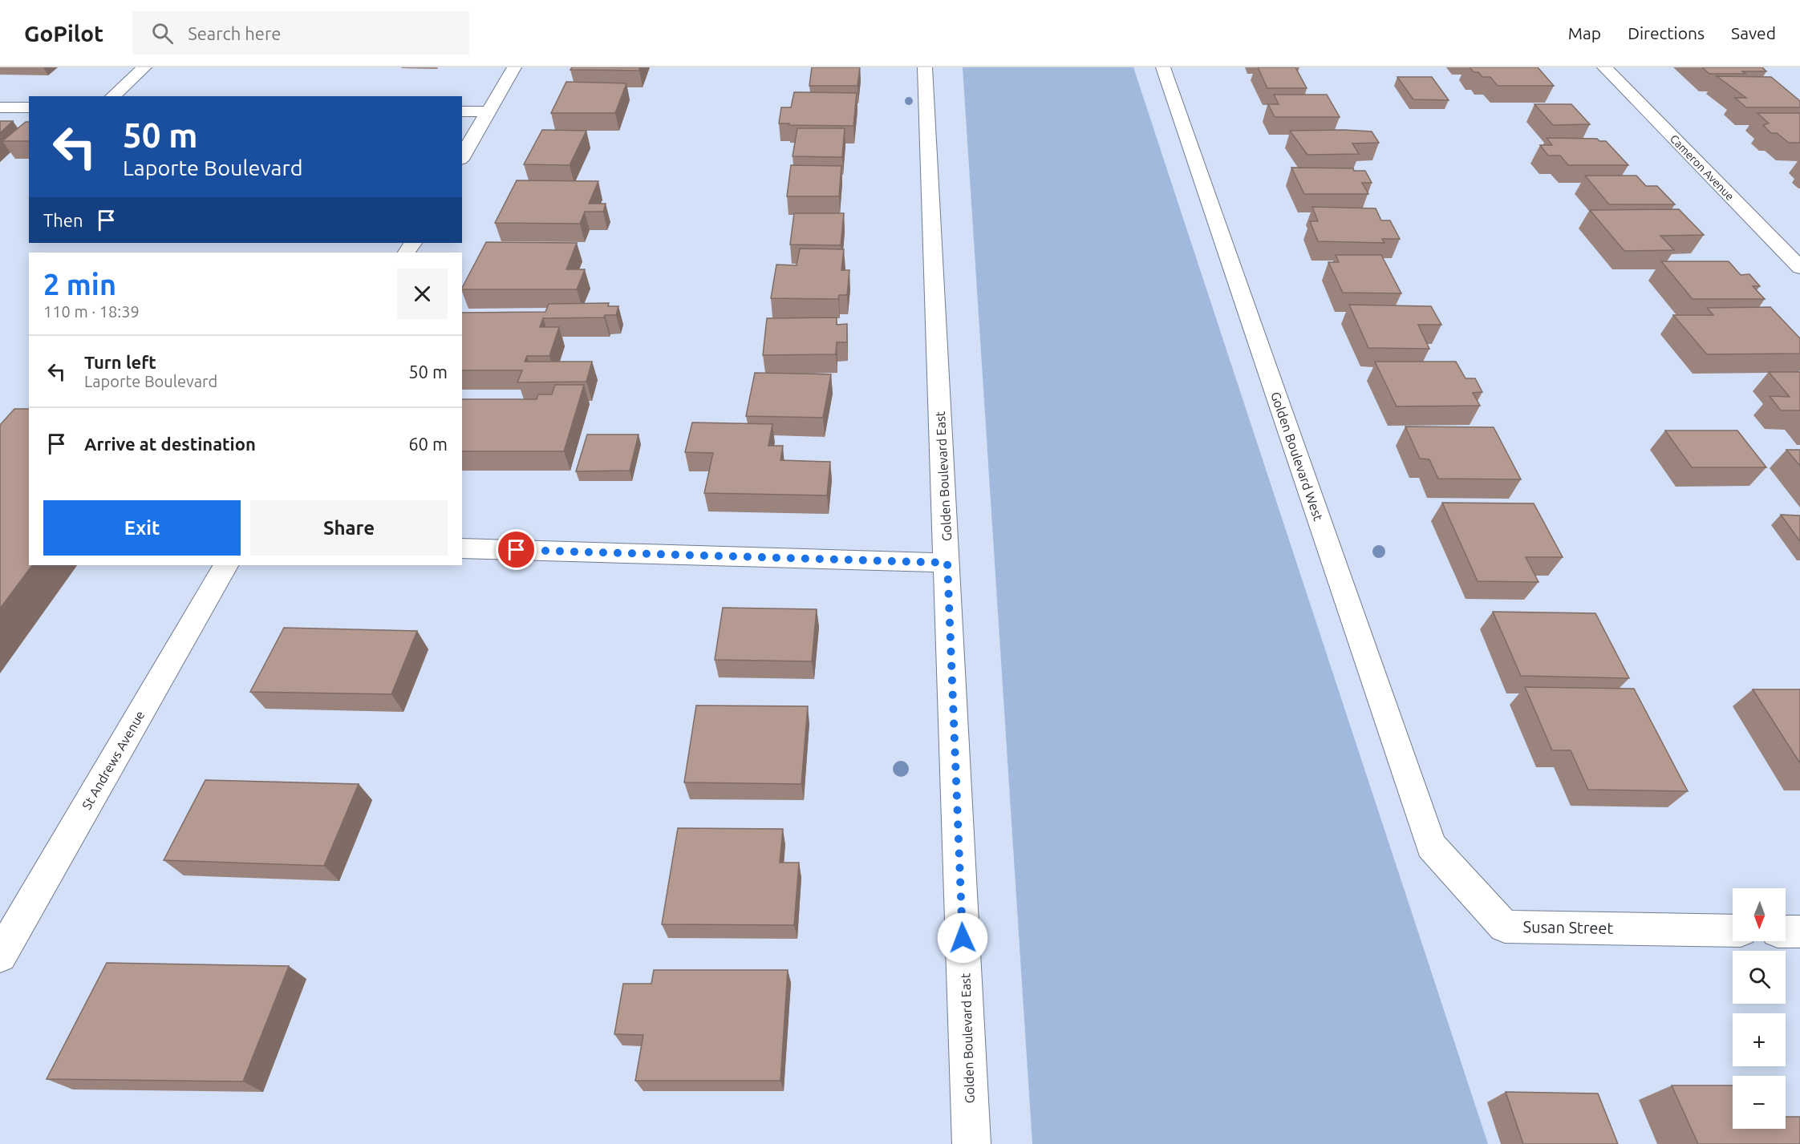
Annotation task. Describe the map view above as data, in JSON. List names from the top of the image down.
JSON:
{
  "streets": {
    "street": [
      "Cameron Avenue",
      "Golden Boulevard West",
      "Golden Boulevard East",
      "St Andrews Avenue",
      "Susan Street"
    ]
  },
  "crossings": [
    ["Golden Boulevard West", "Susan Street"]
  ],
  "north": "bottom",
  "page": {
    "header": "GoPilot",
    "search": "Search here",
    "nav": ["Map", "Directions", "Saved"],
    "turn": ["50 m", "Laporte Boulevard"],
    "then": "Then",
    "heading": ["2 min", "110 m · 18:39"],
    "list": [
      {
        "name": "Turn left",
        "note": "Laporte Boulevard",
        "value": "50 m"
      },
      {
        "name": "Arrive at destination",
        "value": "60 m"
      }
    ],
    "buttons": ["Exit", "Share"],
    "map_buttons": ["+", "−"]
  }
}
